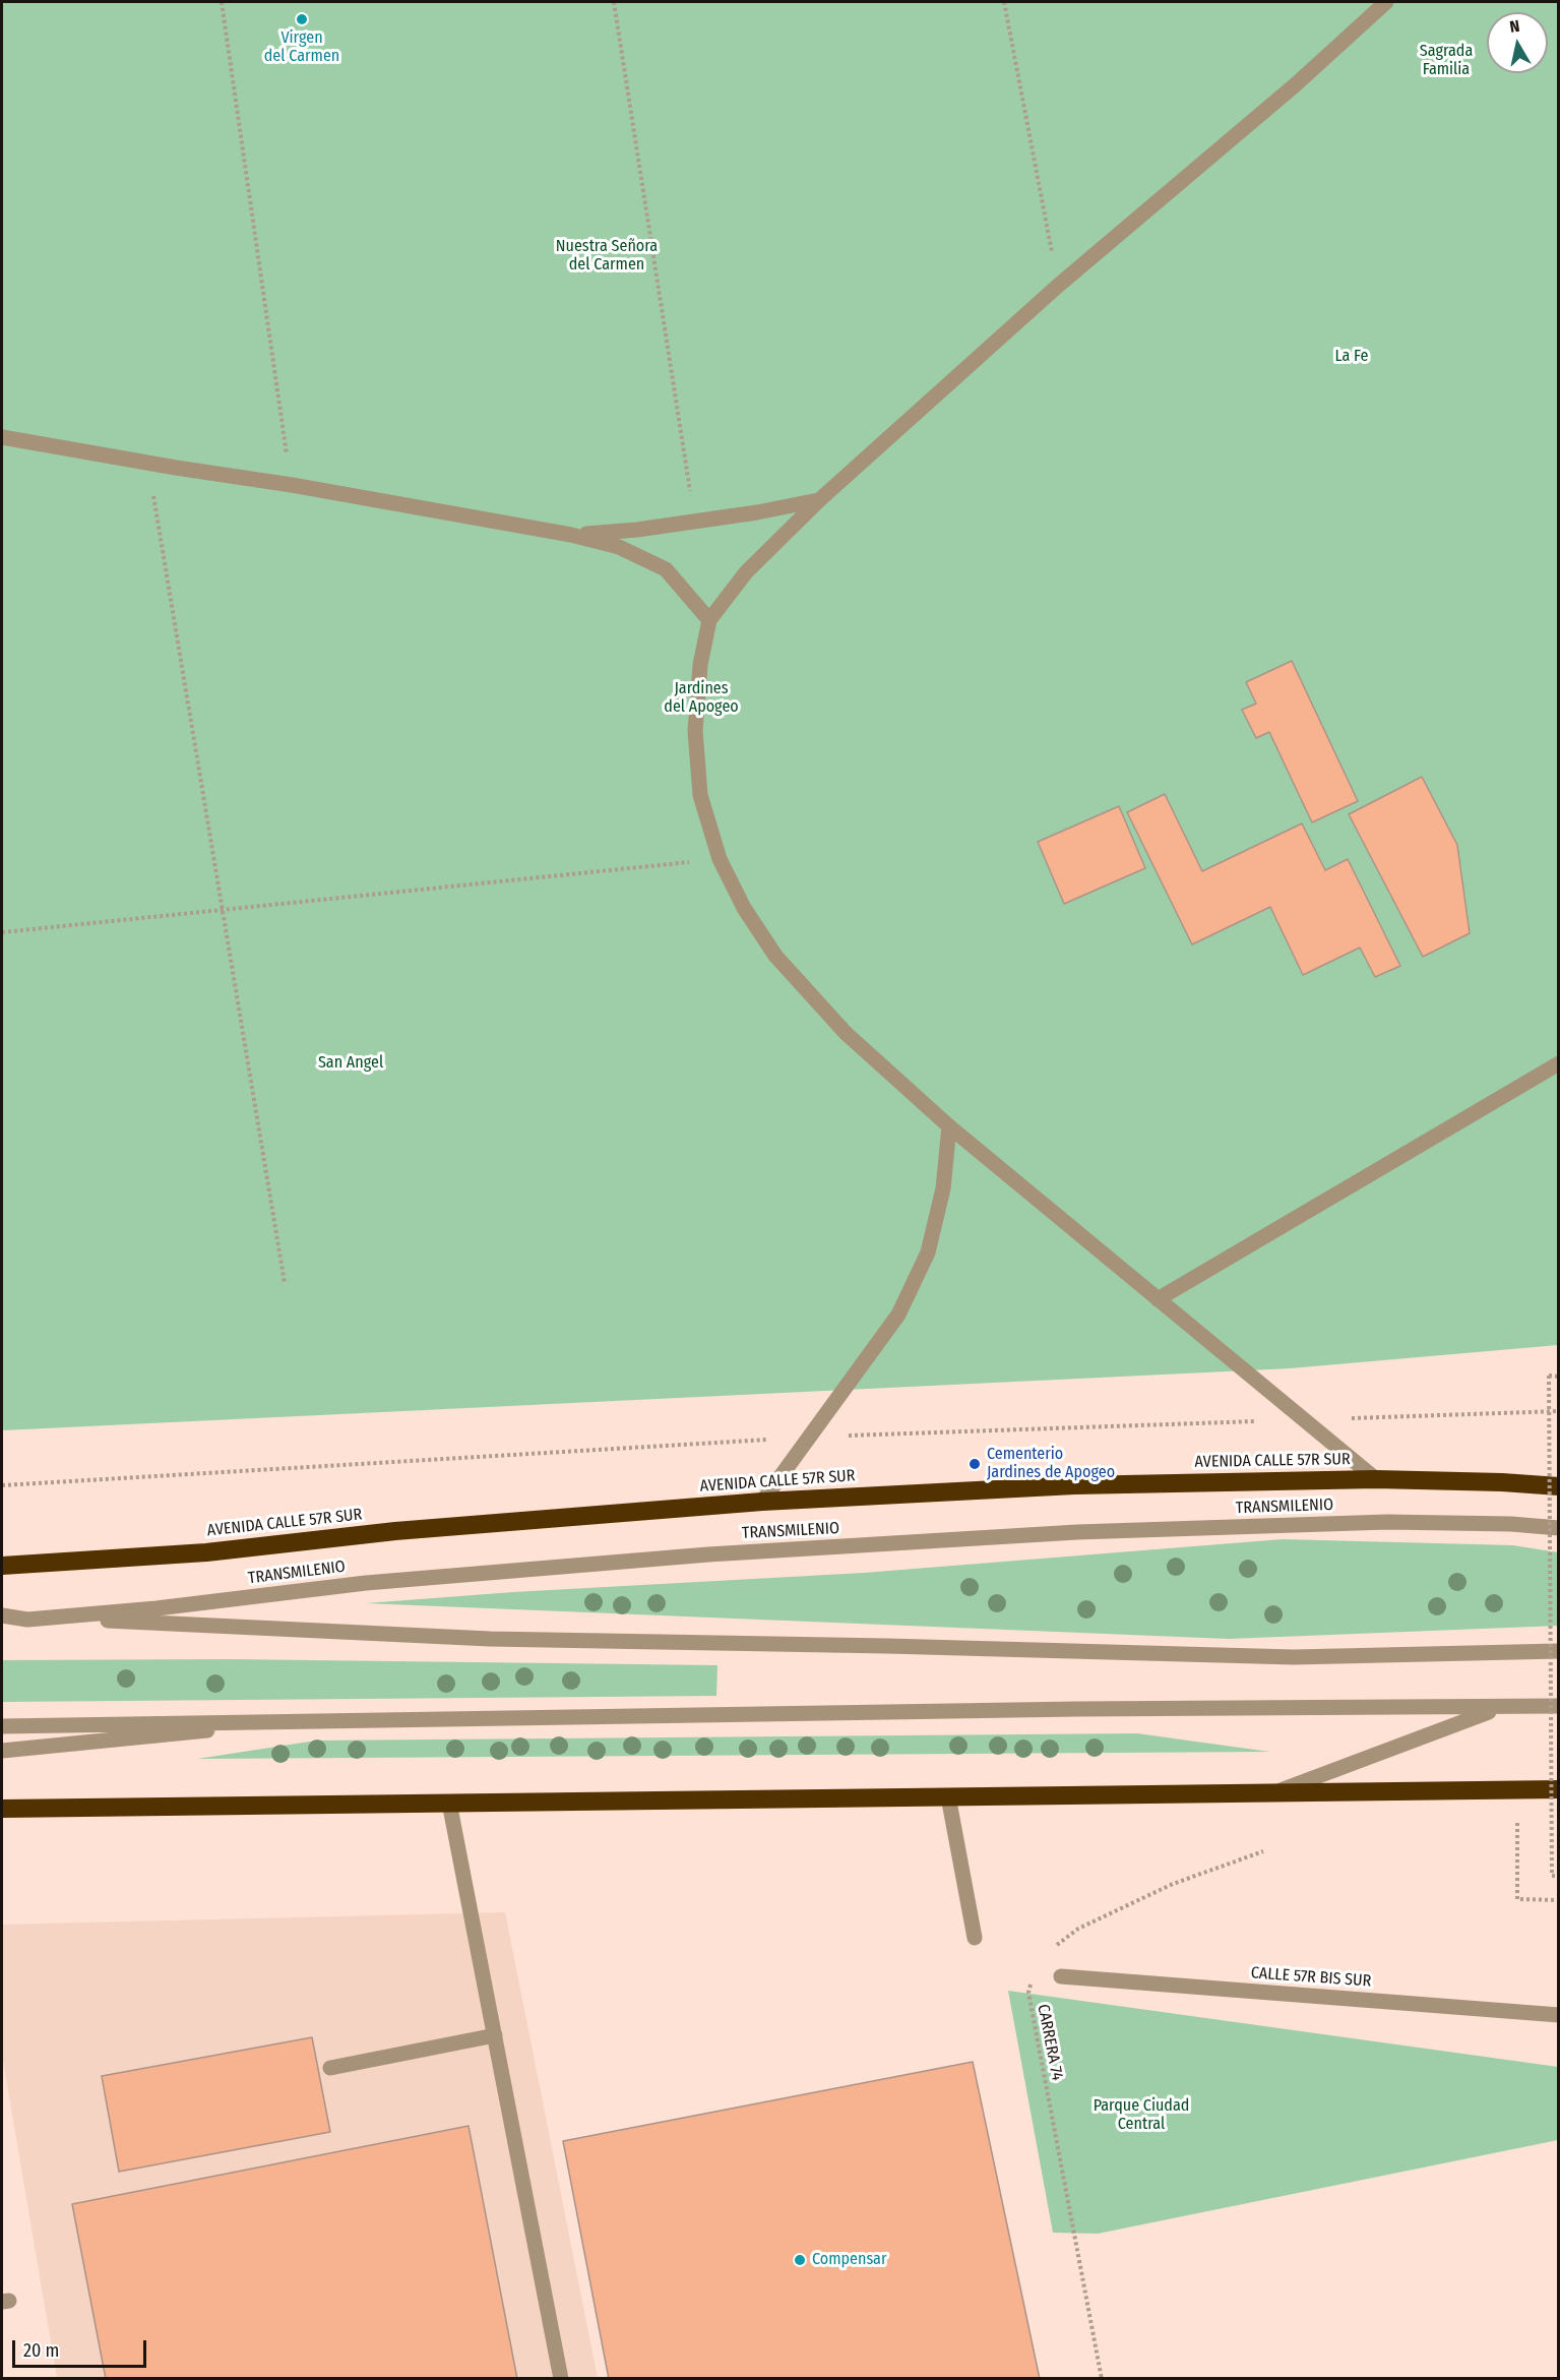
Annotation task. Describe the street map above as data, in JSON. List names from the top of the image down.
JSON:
{
  "streets": {
    "highway": ["AVENIDA CALLE 57R SUR"],
    "lane": ["TRANSMILENIO", "CALLE 57R BIS SUR"],
    "path": ["CARRERA 74"]
  },
  "parks": [
    "Sagrada Familia",
    "Nuestra Señora del Carmen",
    "La Fe",
    "Jardines del Apogeo",
    "San Angel",
    "Parque Ciudad Central"
  ],
  "places": ["Virgen del Carmen", "Cementerio Jardines de Apogeo", "Compensar"],
  "scale_bar": "20 m",
  "north": "top"
}
